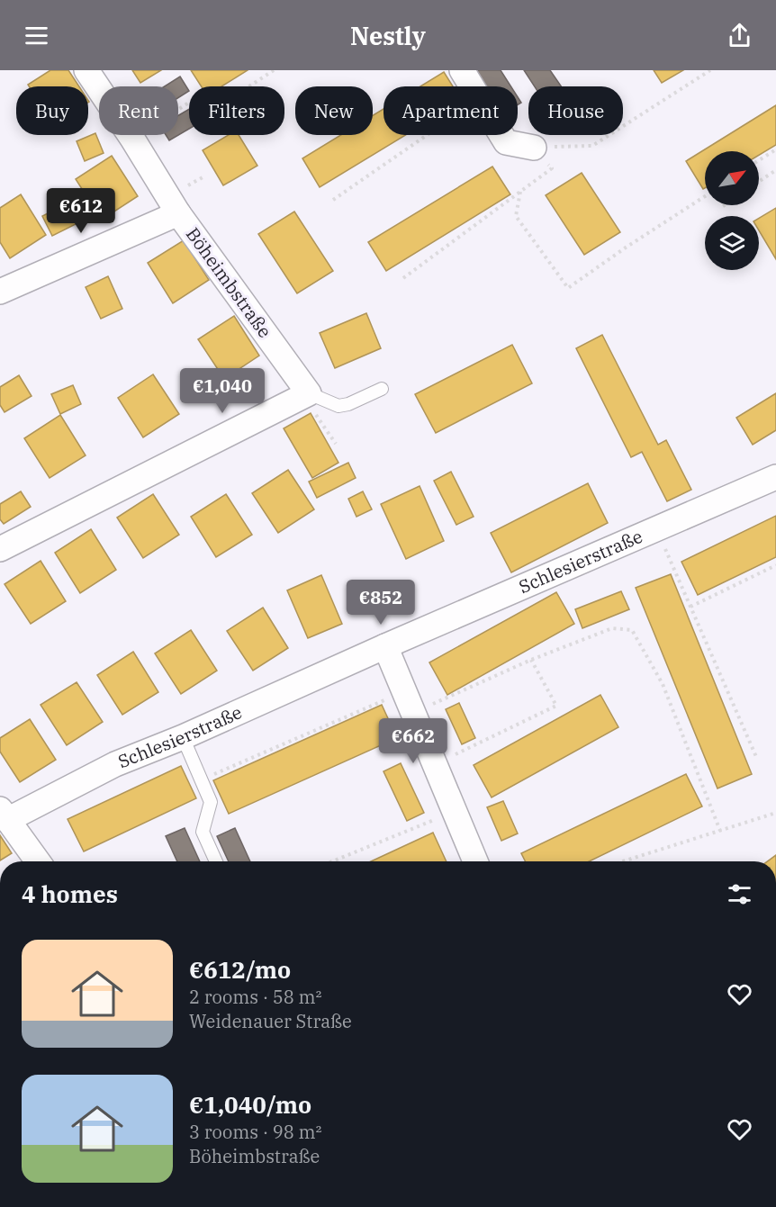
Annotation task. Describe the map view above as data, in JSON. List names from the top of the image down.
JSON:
{
  "streets": {
    "street": ["Böheimbstraße", "Schlesierstraße"]
  },
  "north": "top right",
  "page": {
    "header": "Nestly",
    "chip": [
      "Buy",
      "Rent",
      "Filters",
      "New",
      "Apartment",
      "House"
    ],
    "price": [
      "€612",
      "€1,040",
      "€852",
      "€662"
    ],
    "heading": "4 homes",
    "list": [
      {
        "name": "€612/mo",
        "note": "2 rooms · 58 m² · Weidenauer Straße"
      },
      {
        "name": "€1,040/mo",
        "note": "3 rooms · 98 m² · Böheimbstraße"
      }
    ]
  }
}
